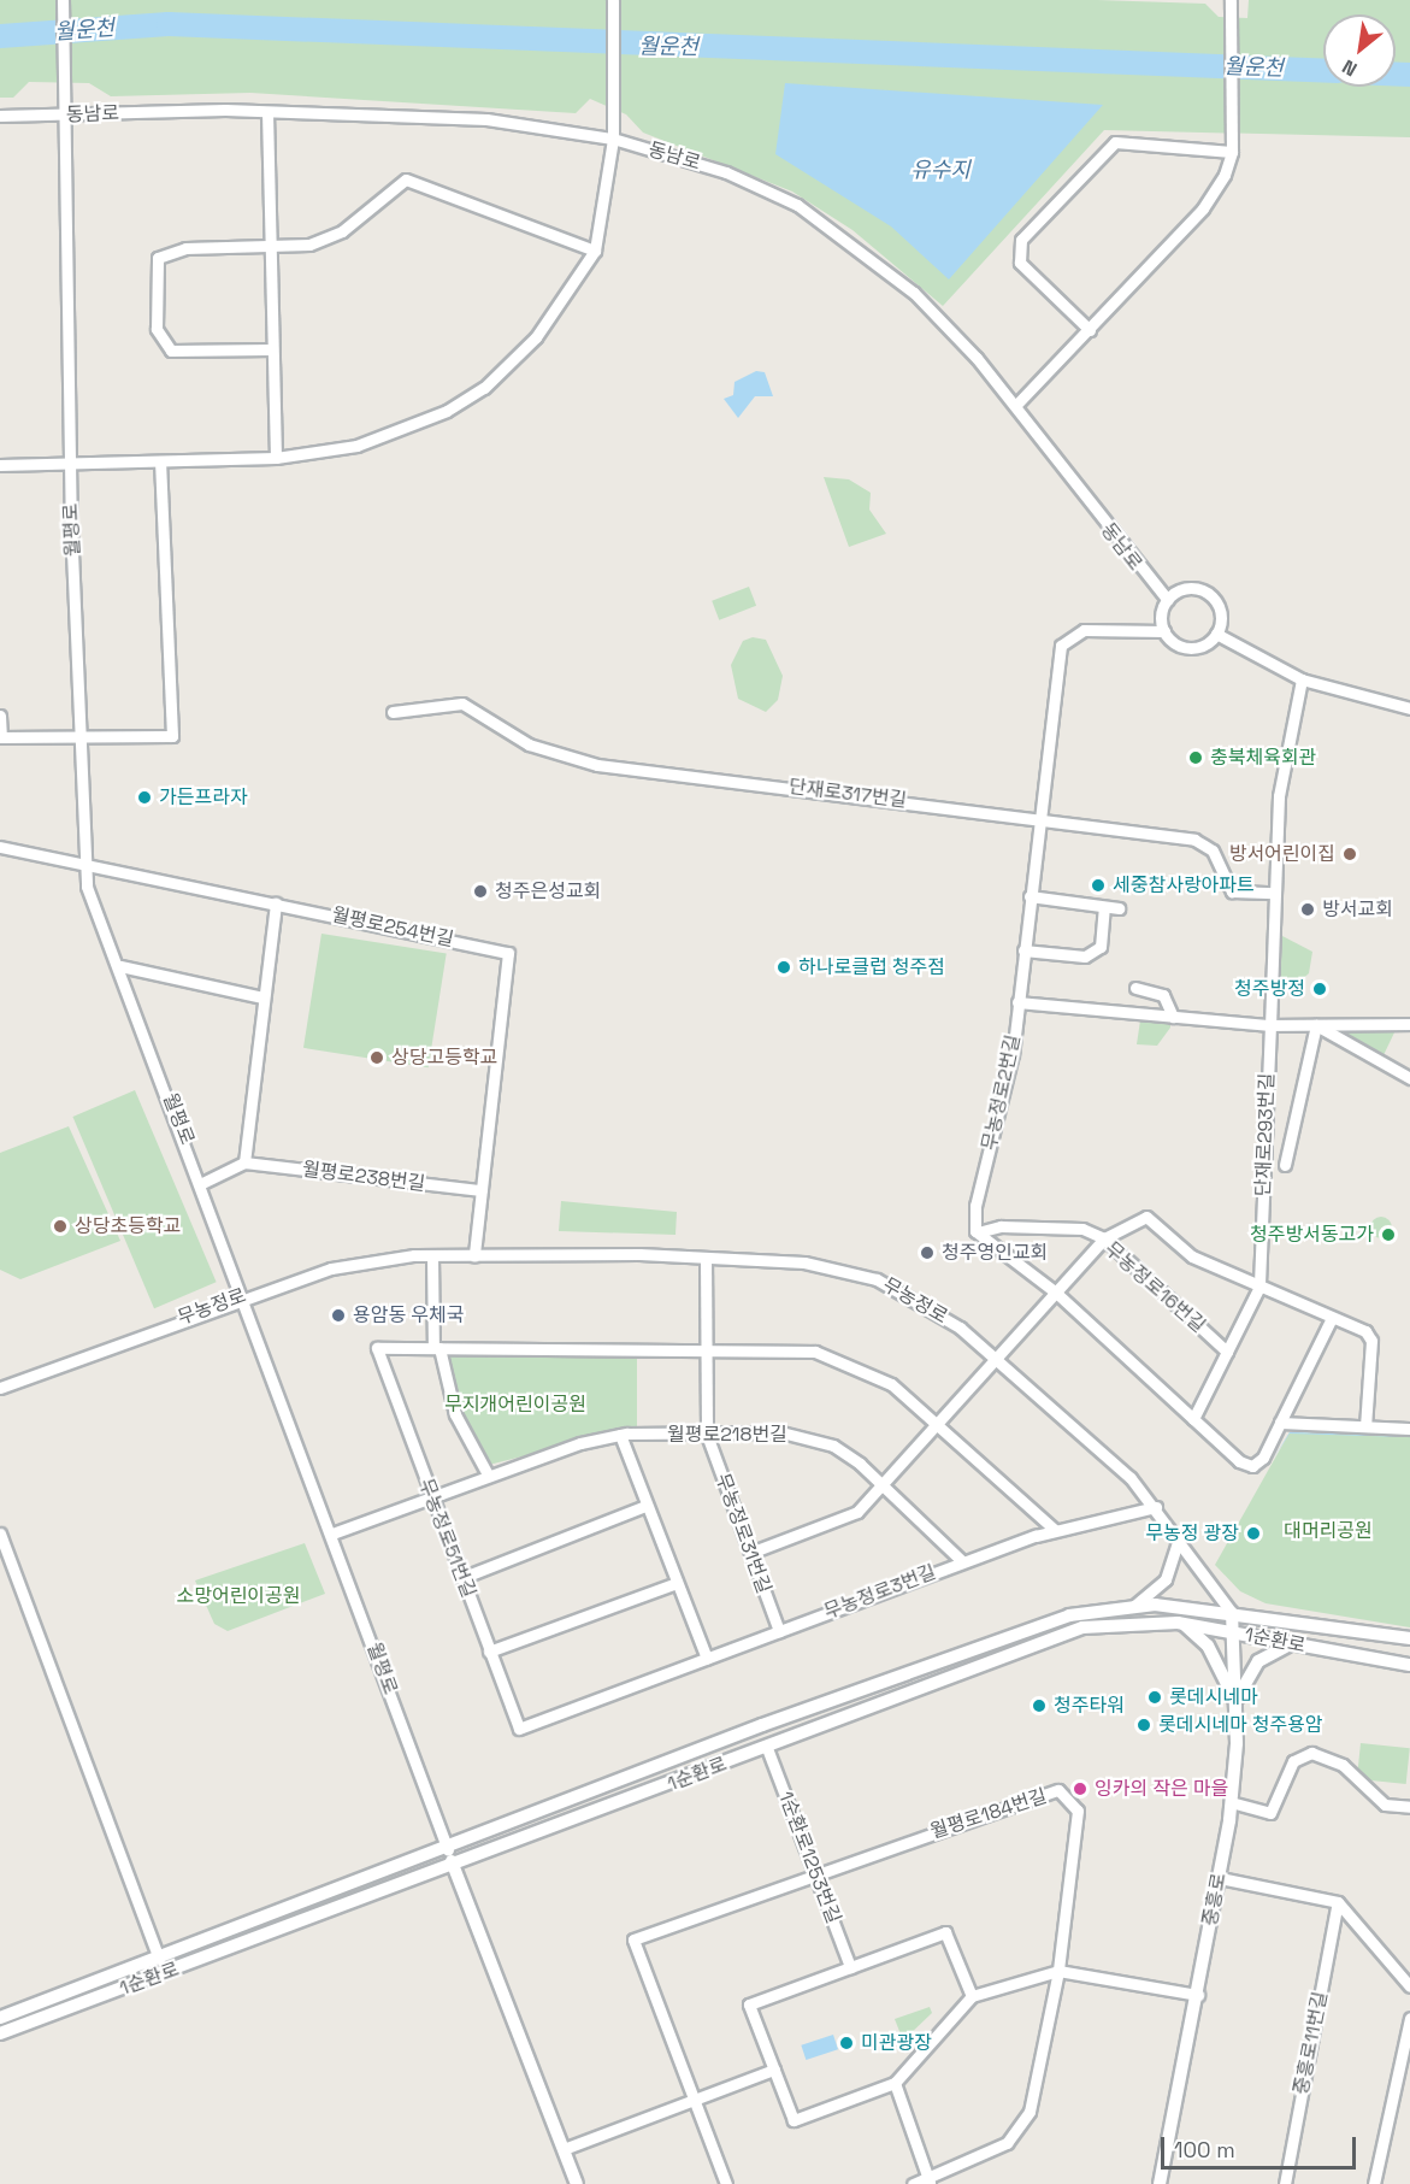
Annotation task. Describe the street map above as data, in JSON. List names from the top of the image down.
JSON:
{
  "streets": {
    "street": [
      "동남로",
      "월평로",
      "단재로317번길",
      "월평로254번길",
      "무농정로2번길",
      "단재로293번길",
      "월평로238번길",
      "무농정로16번길",
      "무농정로",
      "월평로218번길",
      "무농정로31번길",
      "무농정로51번길",
      "무농정로3번길",
      "1순환로",
      "월평로184번길",
      "1순환로1253번길",
      "중흥로",
      "중흥로11번길"
    ]
  },
  "crossings": [
    ["동남로", "월평로"],
    ["월평로", "월평로254번길"],
    ["월평로", "무농정로"],
    ["월평로", "월평로218번길"],
    ["월평로", "1순환로"],
    ["단재로317번길", "무농정로2번길"],
    ["단재로317번길", "단재로293번길"],
    ["월평로254번길", "월평로238번길"],
    ["무농정로16번길", "무농정로"],
    ["무농정로16번길", "월평로218번길"],
    ["무농정로16번길", "무농정로31번길"],
    ["무농정로", "무농정로31번길"],
    ["무농정로", "무농정로3번길"],
    ["무농정로", "1순환로"],
    ["무농정로", "중흥로"],
    ["월평로218번길", "무농정로31번길"],
    ["월평로218번길", "무농정로51번길"],
    ["월평로218번길", "무농정로3번길"],
    ["무농정로31번길", "무농정로3번길"],
    ["무농정로51번길", "무농정로3번길"],
    ["1순환로", "1순환로1253번길"],
    ["1순환로", "중흥로"],
    ["월평로184번길", "1순환로1253번길"]
  ],
  "water": ["월운천", "유수지"],
  "parks": ["무지개어린이공원", "대머리공원", "소망어린이공원"],
  "places": [
    "충북체육회관",
    "가든프라자",
    "방서어린이집",
    "세중참사랑아파트",
    "청주은성교회",
    "방서교회",
    "하나로클럽 청주점",
    "청주방정",
    "상당고등학교",
    "상당초등학교",
    "청주방서동고가",
    "청주영인교회",
    "용암동 우체국",
    "무농정 광장",
    "롯데시네마",
    "청주타워",
    "롯데시네마 청주용암",
    "잉카의 작은 마을",
    "미관광장"
  ],
  "scale_bar": "100 m",
  "north": "bottom left"
}
